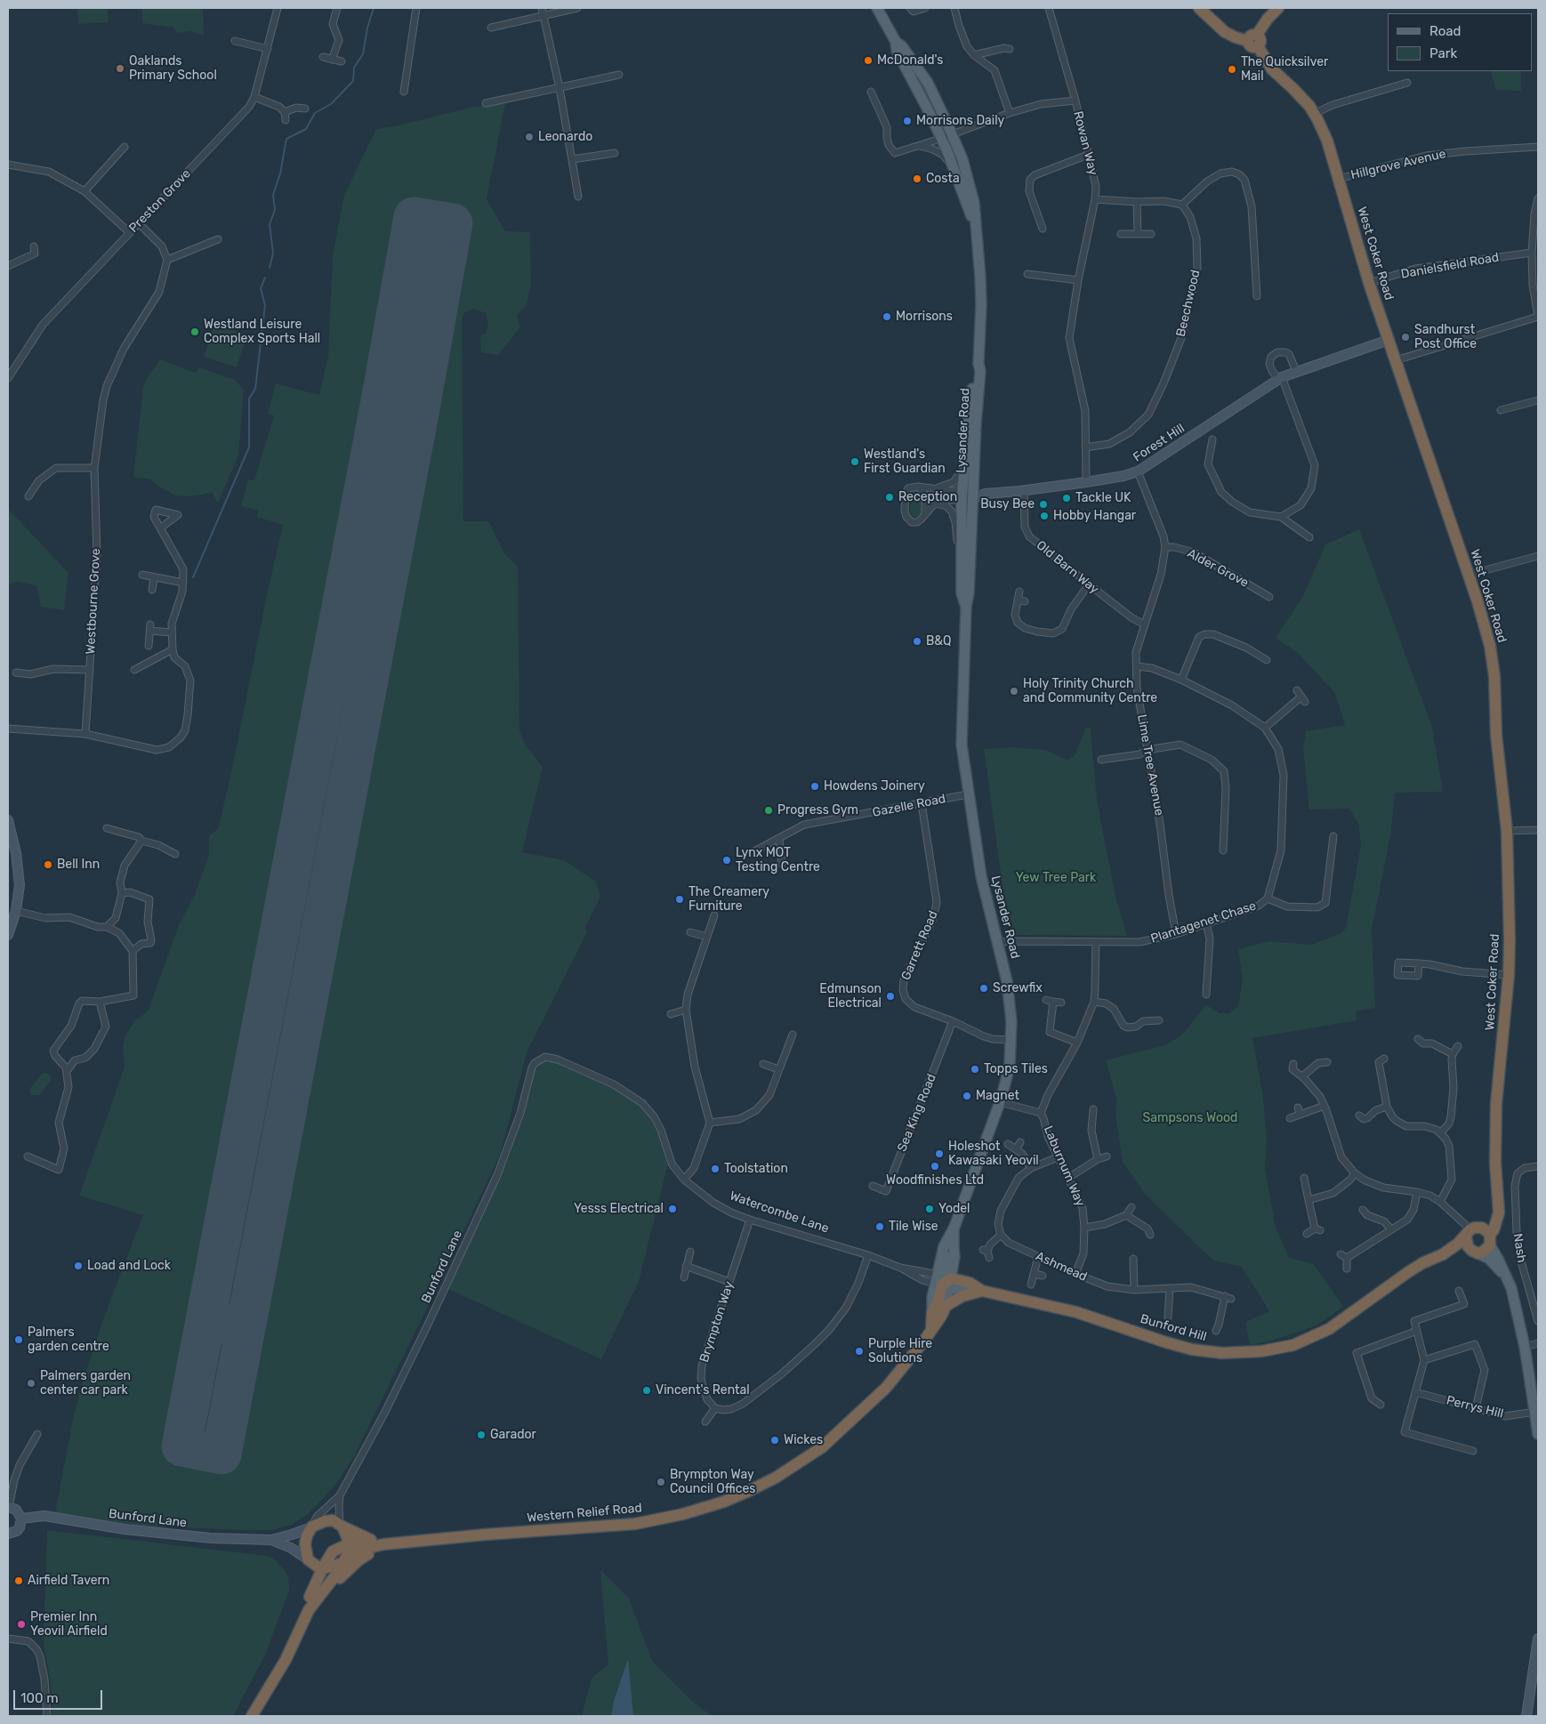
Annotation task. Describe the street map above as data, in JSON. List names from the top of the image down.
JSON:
{
  "streets": {
    "highway": ["West Coker Road", "Bunford Hill", "Western Relief Road"],
    "main road": ["Lysander Road"],
    "street": [
      "Rowan Way",
      "Hillgrove Avenue",
      "Preston Grove",
      "Danielsfield Road",
      "Beechwood",
      "Forest Hill",
      "Old Barn Way",
      "Alder Grove",
      "Westbourne Grove",
      "Lime Tree Avenue",
      "Gazelle Road",
      "Plantagenet Chase",
      "Garrett Road",
      "Sea King Road",
      "Laburnum Way",
      "Watercombe Lane",
      "Nash",
      "Bunford Lane",
      "Ashmead",
      "Brympton Way",
      "Perrys Hill"
    ]
  },
  "crossings": [
    ["Rowan Way", "Beechwood"],
    ["Rowan Way", "Forest Hill"],
    ["Hillgrove Avenue", "West Coker Road"],
    ["West Coker Road", "Danielsfield Road"],
    ["West Coker Road", "Forest Hill"],
    ["Lysander Road", "Forest Hill"],
    ["Lysander Road", "Gazelle Road"],
    ["Lysander Road", "Plantagenet Chase"],
    ["Lysander Road", "Garrett Road"],
    ["Lysander Road", "Watercombe Lane"],
    ["Lysander Road", "Bunford Hill"],
    ["Forest Hill", "Old Barn Way"],
    ["Forest Hill", "Lime Tree Avenue"],
    ["Old Barn Way", "Lime Tree Avenue"],
    ["Alder Grove", "Lime Tree Avenue"],
    ["Lime Tree Avenue", "Plantagenet Chase"],
    ["Gazelle Road", "Garrett Road"],
    ["Plantagenet Chase", "Laburnum Way"],
    ["Garrett Road", "Sea King Road"],
    ["Laburnum Way", "Ashmead"],
    ["Watercombe Lane", "Bunford Lane"],
    ["Watercombe Lane", "Brympton Way"],
    ["Watercombe Lane", "Bunford Hill"],
    ["Bunford Lane", "Western Relief Road"]
  ],
  "parks": ["Yew Tree Park", "Sampsons Wood"],
  "places": [
    "McDonald's",
    "Oaklands Primary School",
    "The Quicksilver Mail",
    "Morrisons Daily",
    "Leonardo",
    "Costa",
    "Morrisons",
    "Westland Leisure Complex Sports Hall",
    "Sandhurst Post Office",
    "Westland's First Guardian",
    "Reception",
    "Tackle UK",
    "Busy Bee",
    "Hobby Hangar",
    "B&Q",
    "Holy Trinity Church and Community Centre",
    "Howdens Joinery",
    "Progress Gym",
    "Lynx MOT Testing Centre",
    "Bell Inn",
    "The Creamery Furniture",
    "Screwfix",
    "Edmunson Electrical",
    "Topps Tiles",
    "Magnet",
    "Holeshot Kawasaki Yeovil",
    "Woodfinishes Ltd",
    "Toolstation",
    "Yesss Electrical",
    "Yodel",
    "Tile Wise",
    "Load and Lock",
    "Palmers garden centre",
    "Purple Hire Solutions",
    "Palmers garden center car park",
    "Vincent's Rental",
    "Garador",
    "Wickes",
    "Brympton Way Council Offices",
    "Airfield Tavern",
    "Premier Inn Yeovil Airfield"
  ],
  "legend": ["Road", "Park"],
  "scale_bar": "100 m"
}
